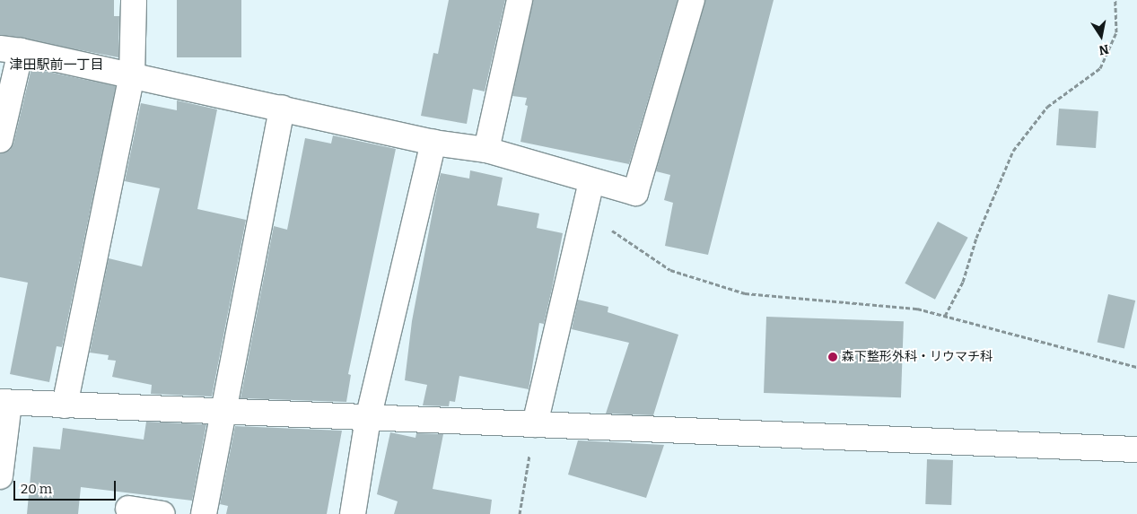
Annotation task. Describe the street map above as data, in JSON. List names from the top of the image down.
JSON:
{
  "districts": ["津田駅前一丁目"],
  "places": ["森下整形外科・リウマチ科"],
  "scale_bar": "20 m",
  "north": "bottom"
}
